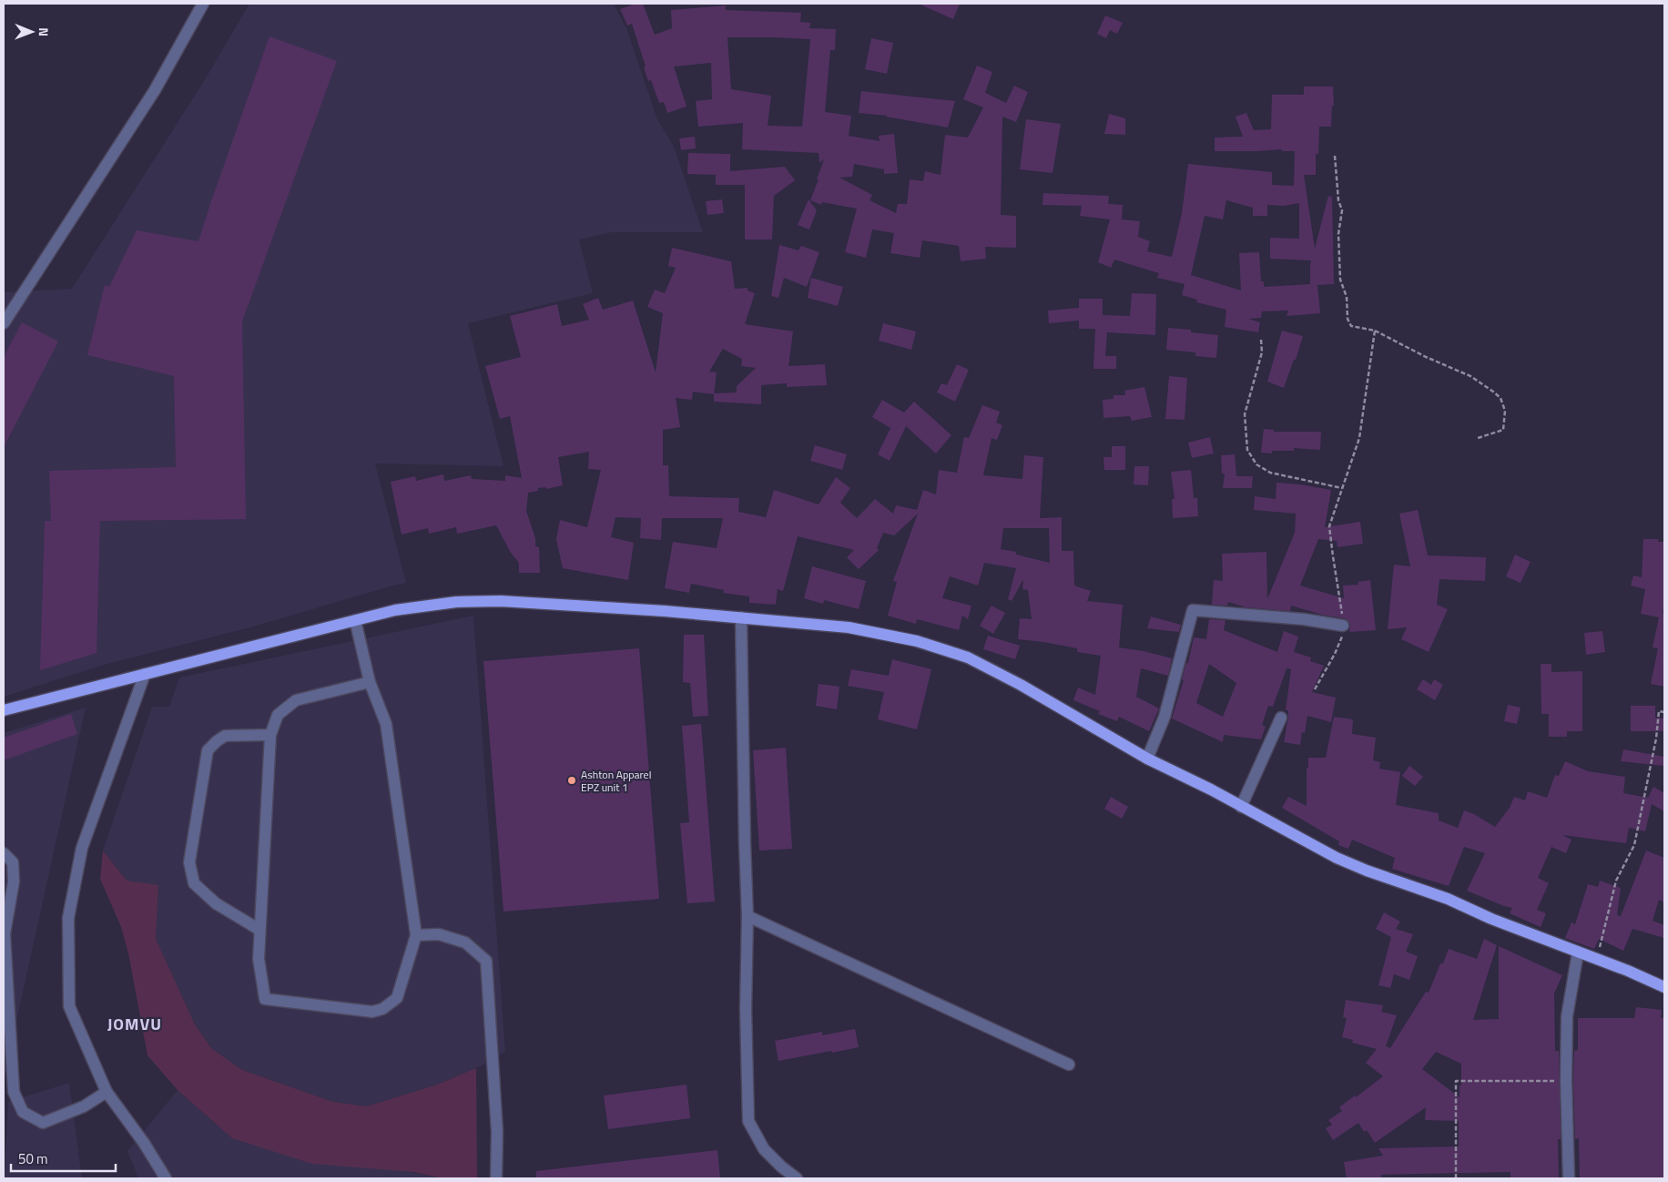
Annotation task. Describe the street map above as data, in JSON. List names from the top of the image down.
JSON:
{
  "districts": ["JOMVU"],
  "places": ["Ashton Apparel EPZ unit 1"],
  "scale_bar": "50 m",
  "north": "right"
}
